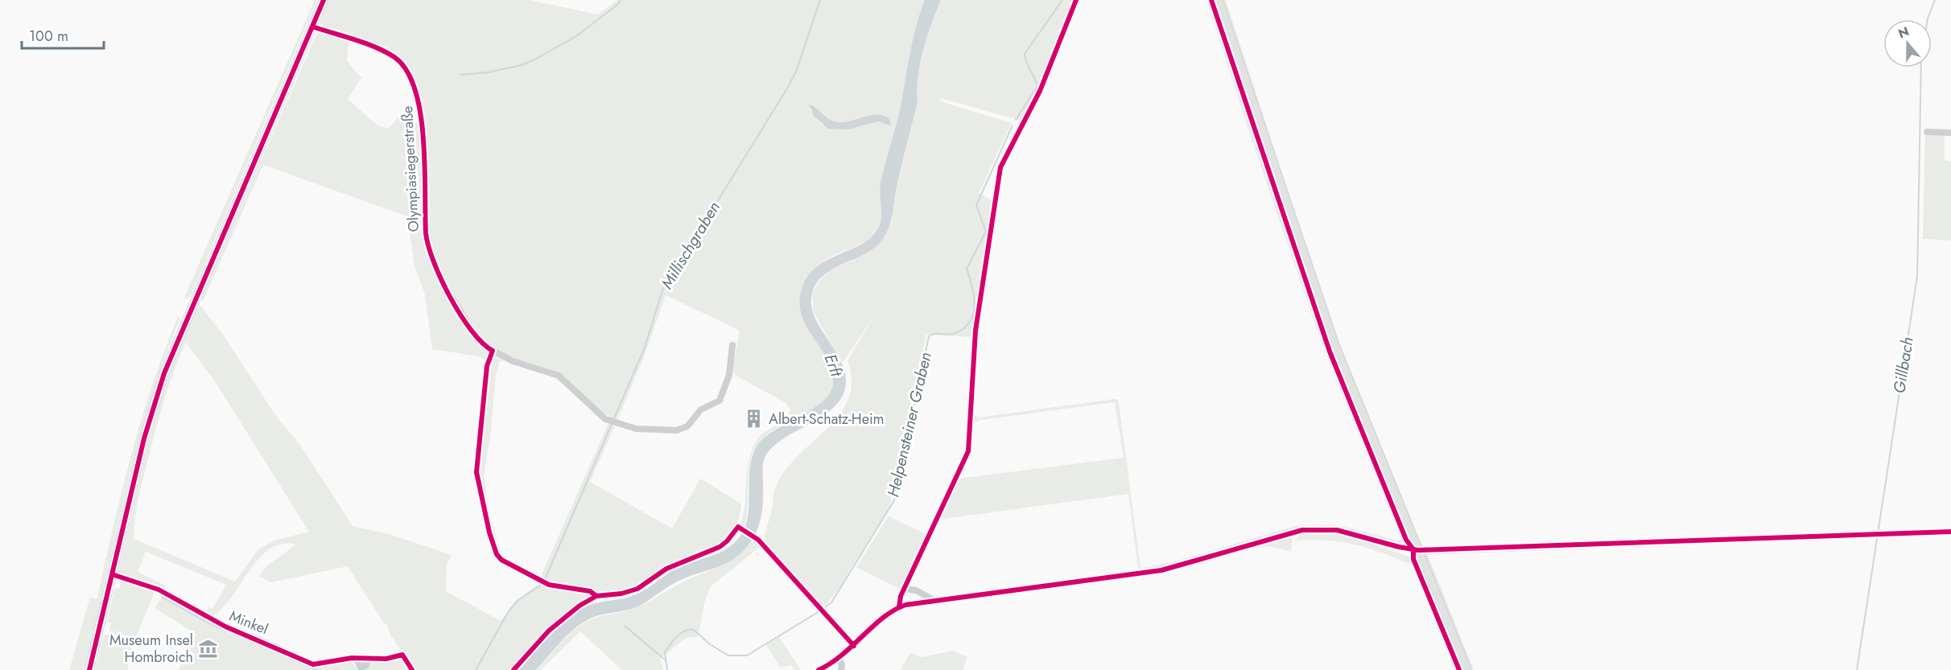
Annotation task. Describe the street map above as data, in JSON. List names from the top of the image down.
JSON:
{
  "streets": {
    "street": ["Olympiasiegerstraße", "Minkel"]
  },
  "water": [
    "Millischgraben",
    "Erft",
    "Gillbach",
    "Helpensteiner Graben"
  ],
  "places": {
    "building": ["Albert-Schatz-Heim"],
    "museum": ["Museum Insel Hombroich"]
  },
  "scale_bar": "100 m",
  "north": "top"
}
